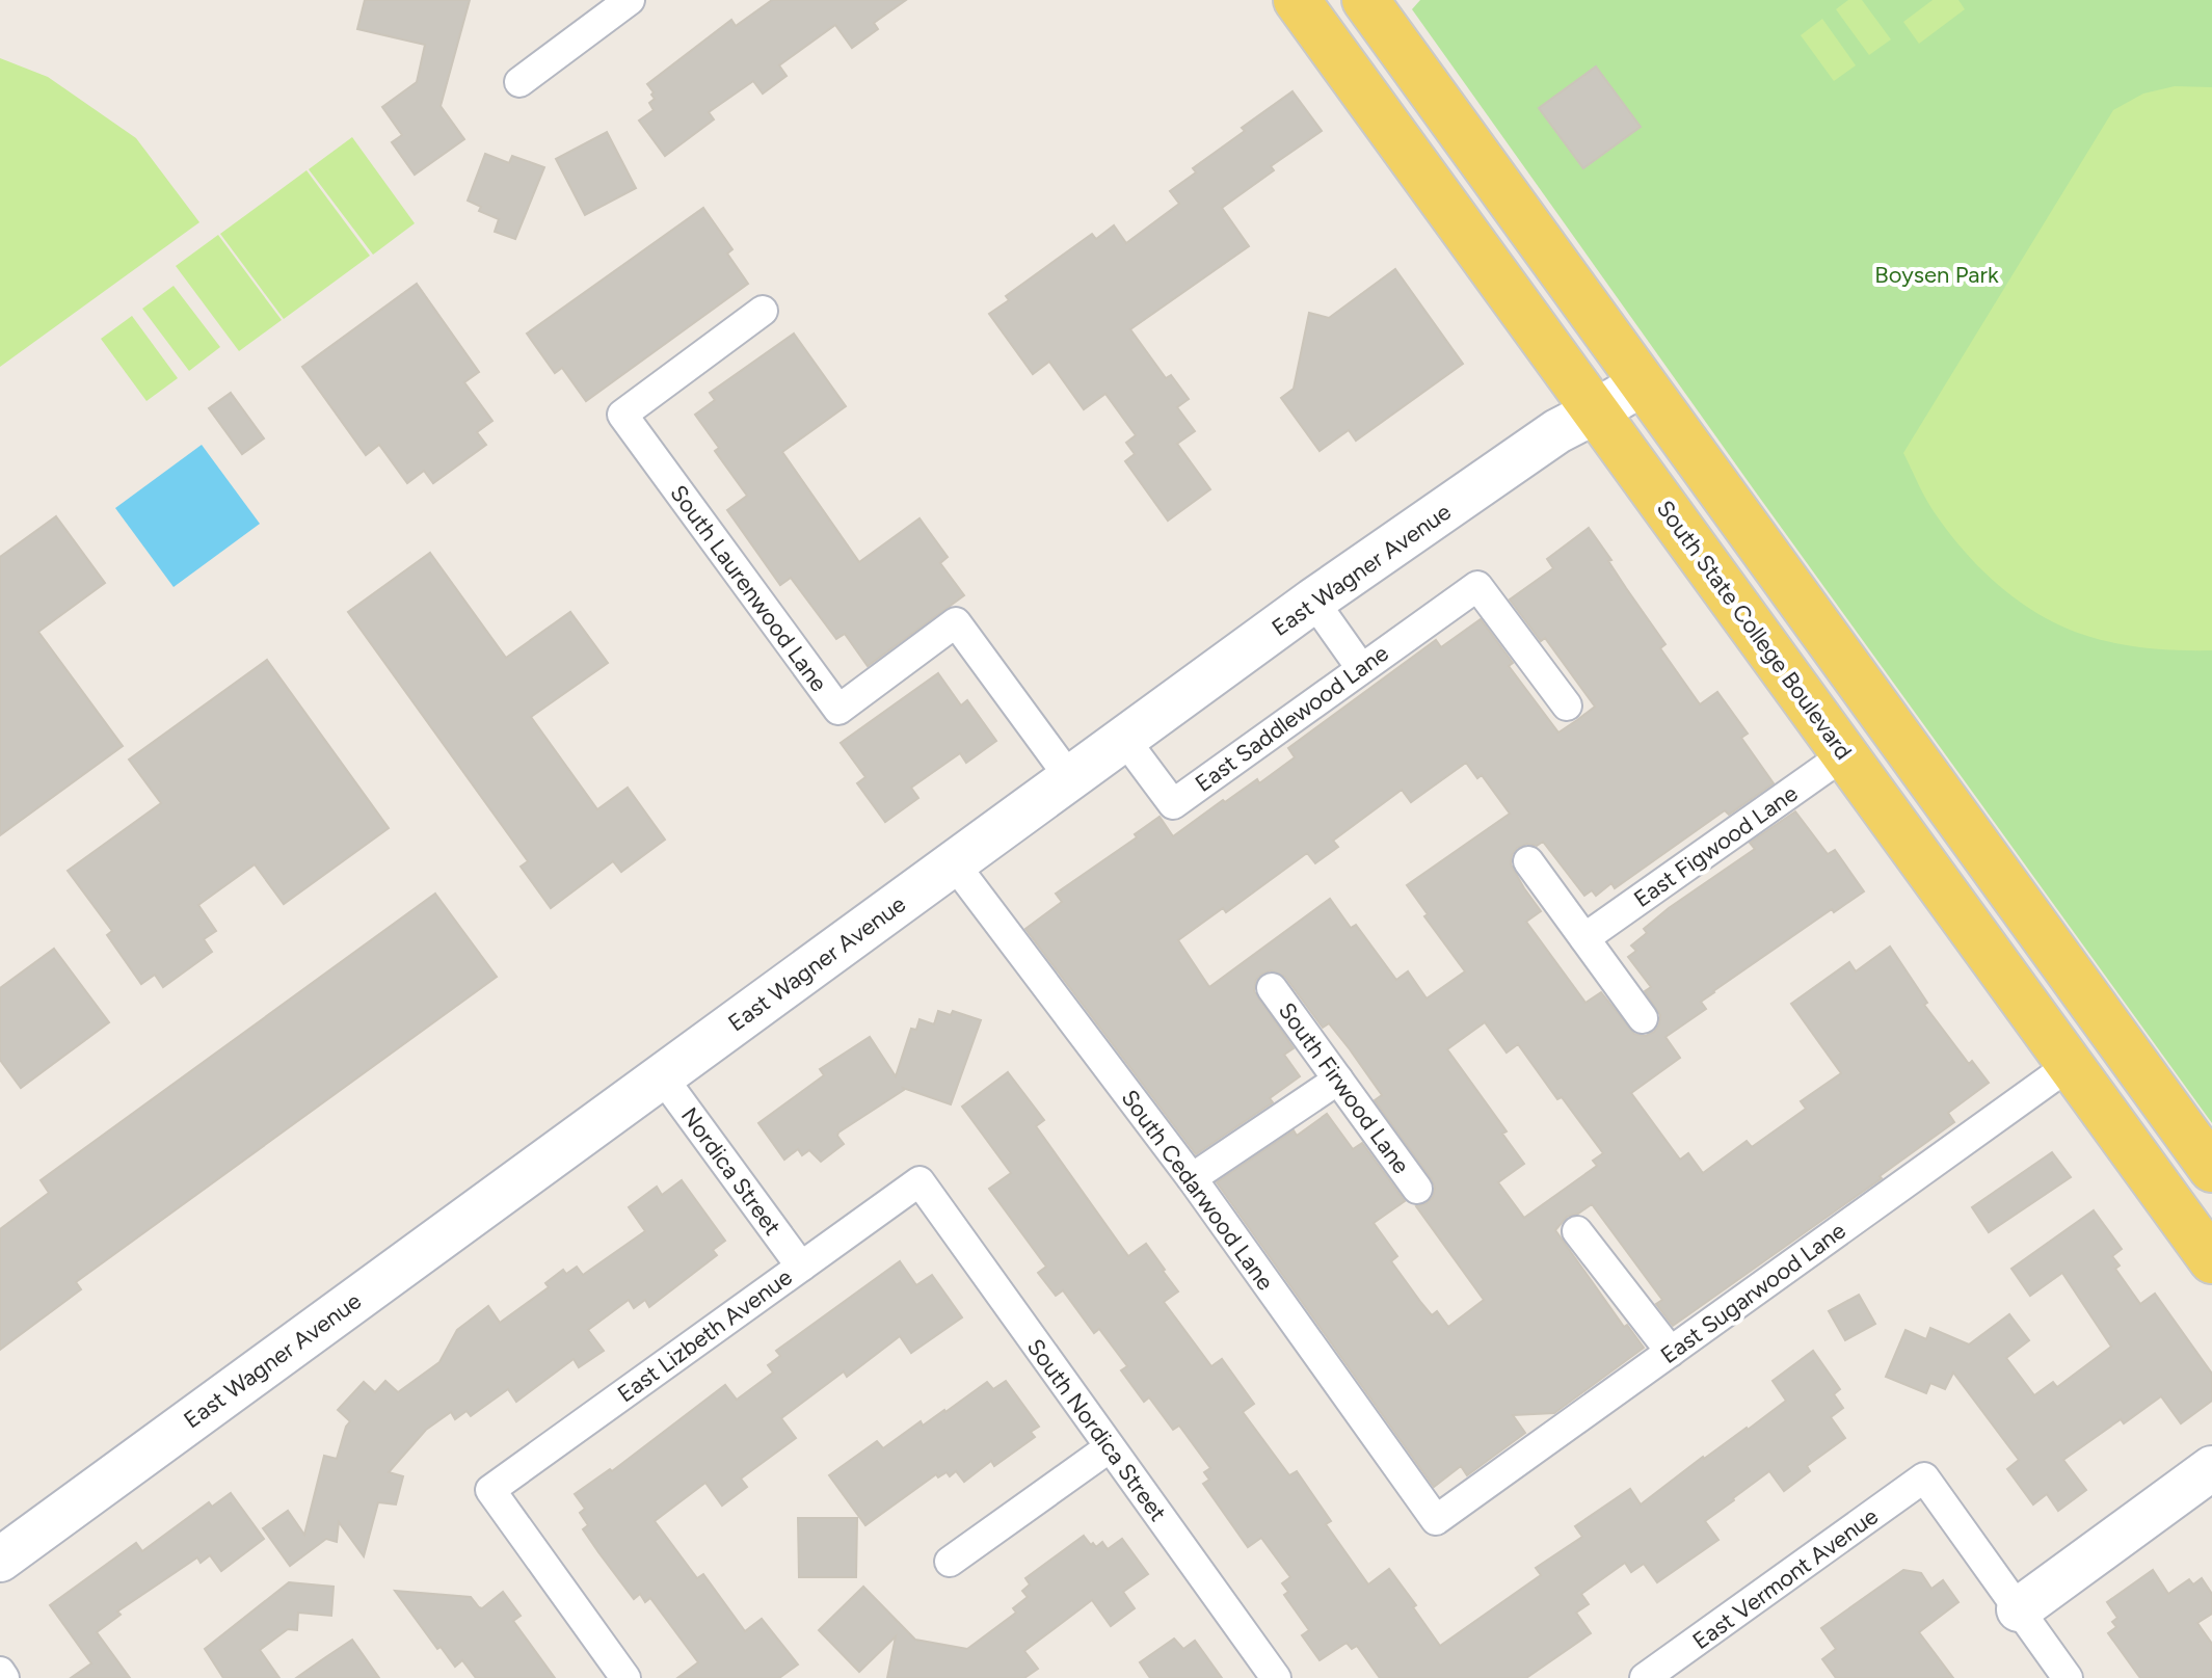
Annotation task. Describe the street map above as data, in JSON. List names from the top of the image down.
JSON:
{
  "streets": {
    "main road": ["South State College Boulevard"],
    "street": [
      "East Wagner Avenue",
      "South Laurenwood Lane",
      "East Saddlewood Lane",
      "East Figwood Lane",
      "South Firwood Lane",
      "Nordica Street",
      "South Cedarwood Lane",
      "East Sugarwood Lane",
      "East Lizbeth Avenue",
      "South Nordica Street",
      "East Vermont Avenue"
    ]
  },
  "crossings": [
    ["East Wagner Avenue", "South Laurenwood Lane"],
    ["East Wagner Avenue", "South State College Boulevard"],
    ["East Wagner Avenue", "East Saddlewood Lane"],
    ["East Wagner Avenue", "Nordica Street"],
    ["East Wagner Avenue", "South Cedarwood Lane"],
    ["South State College Boulevard", "East Figwood Lane"],
    ["South State College Boulevard", "East Sugarwood Lane"],
    ["Nordica Street", "East Lizbeth Avenue"],
    ["South Cedarwood Lane", "East Sugarwood Lane"],
    ["East Lizbeth Avenue", "South Nordica Street"]
  ],
  "parks": ["Boysen Park"]
}
